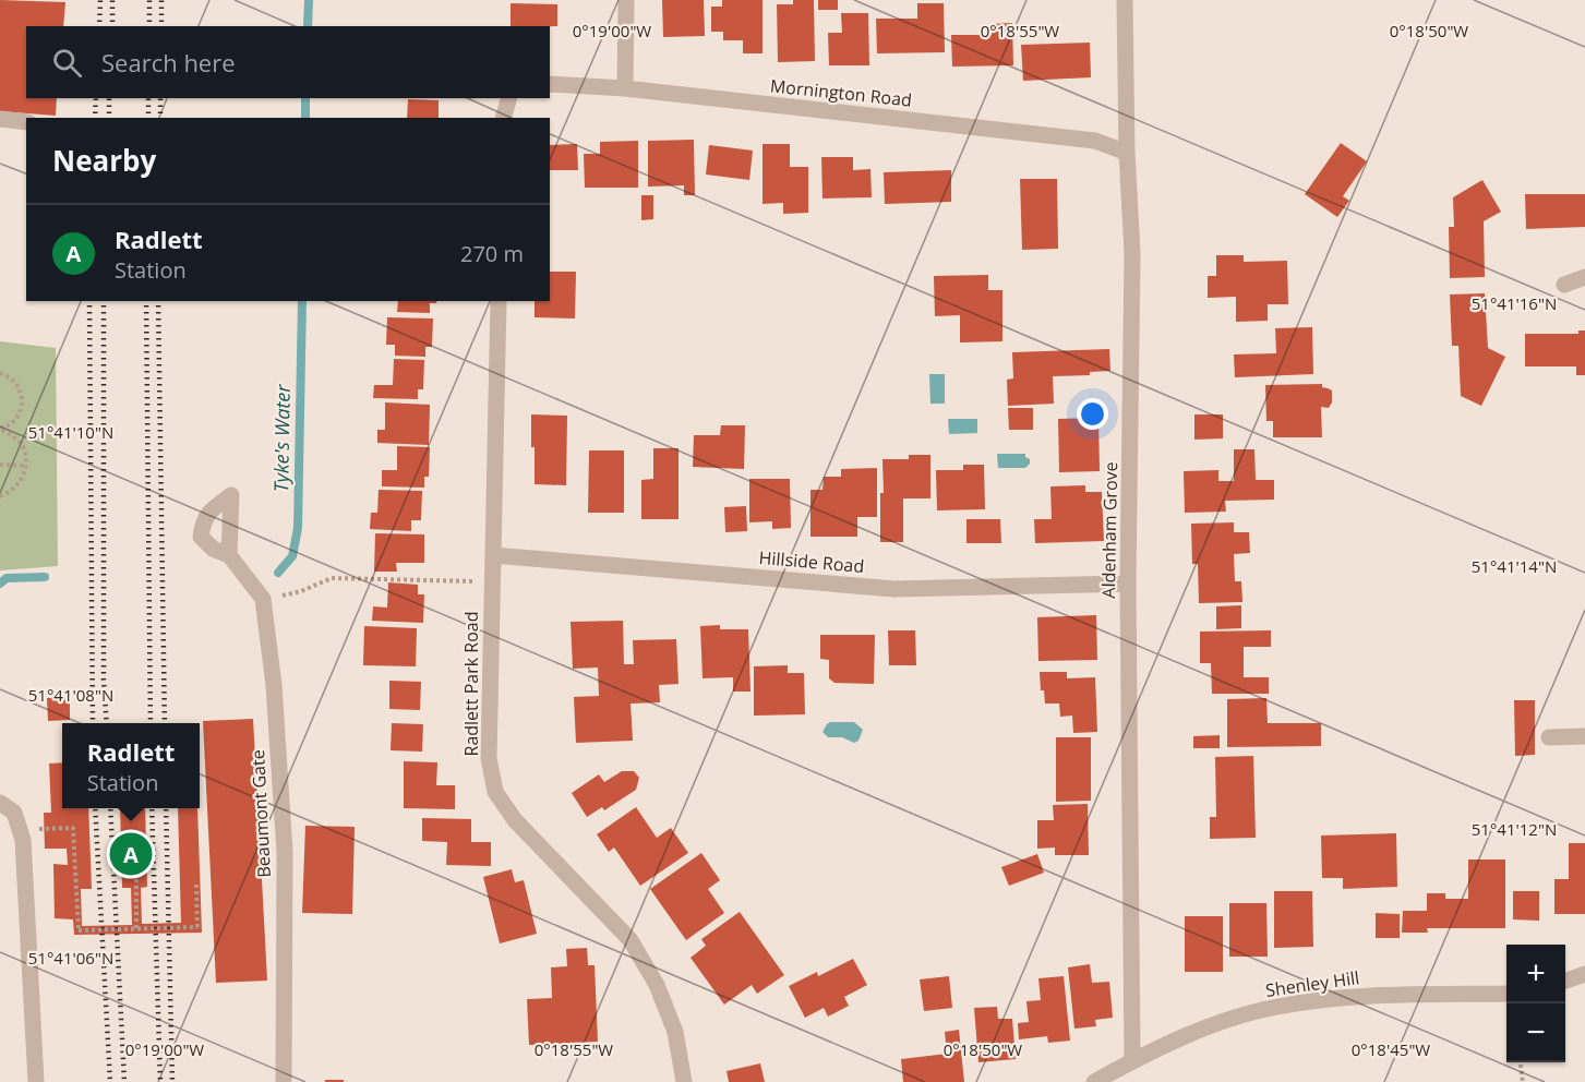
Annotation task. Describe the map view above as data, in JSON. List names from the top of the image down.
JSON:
{
  "streets": {
    "street": [
      "Mornington Road",
      "Aldenham Grove",
      "Hillside Road",
      "Radlett Park Road",
      "Beaumont Gate",
      "Shenley Hill"
    ]
  },
  "crossings": [
    ["Mornington Road", "Aldenham Grove"],
    ["Aldenham Grove", "Hillside Road"],
    ["Aldenham Grove", "Shenley Hill"],
    ["Hillside Road", "Radlett Park Road"]
  ],
  "water": ["Tyke's Water"],
  "page": {
    "search": "Search here",
    "heading": "Nearby",
    "list": [
      {
        "mark": "A",
        "name": "Radlett",
        "note": "Station",
        "value": "270 m"
      }
    ],
    "popup": ["Radlett", "Station"],
    "pins": "A",
    "map_buttons": ["+", "−"]
  },
  "coordinates": [
    "0°19'00\"W",
    "0°18'55\"W",
    "0°18'50\"W",
    "51°41'16\"N",
    "51°41'10\"N",
    "51°41'14\"N",
    "51°41'08\"N",
    "51°41'12\"N",
    "51°41'06\"N",
    "0°18'45\"W"
  ]
}
